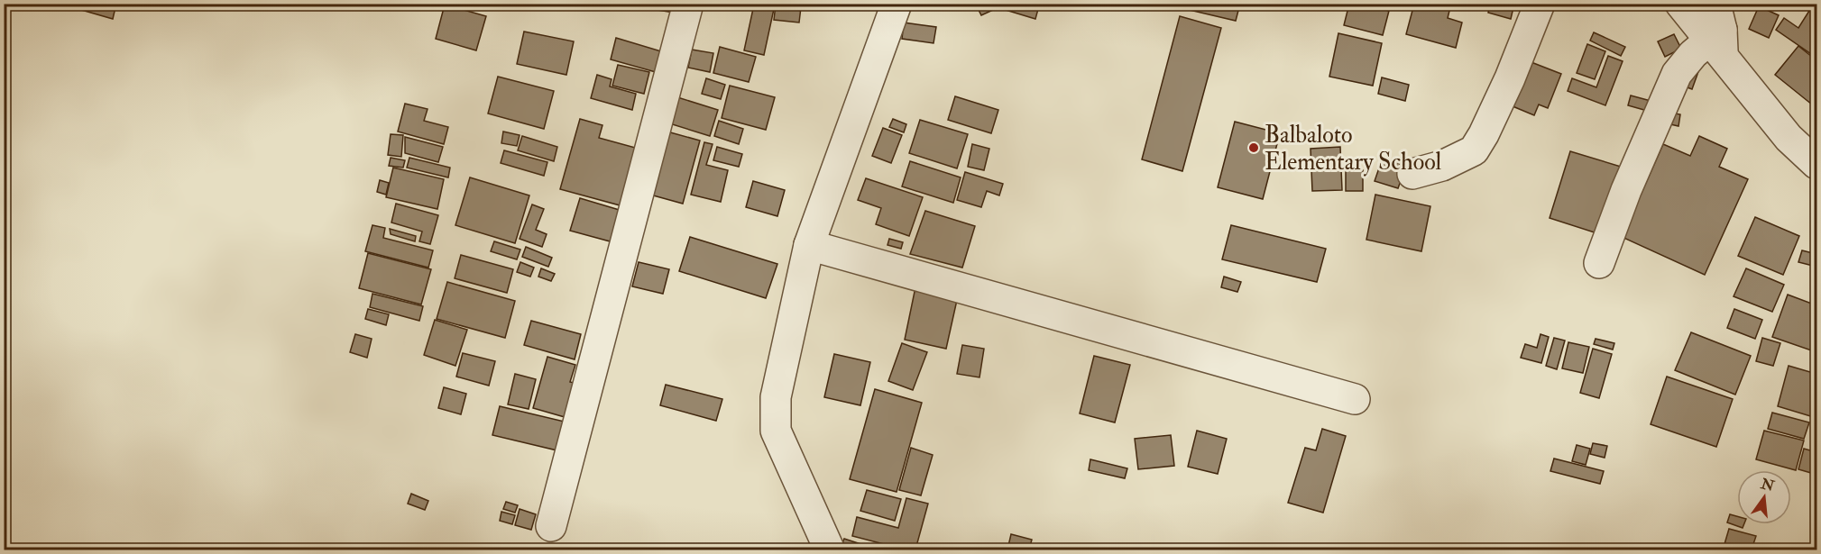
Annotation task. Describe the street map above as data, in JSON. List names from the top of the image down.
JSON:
{
  "places": ["Balbaloto Elementary School"],
  "north": "top"
}
